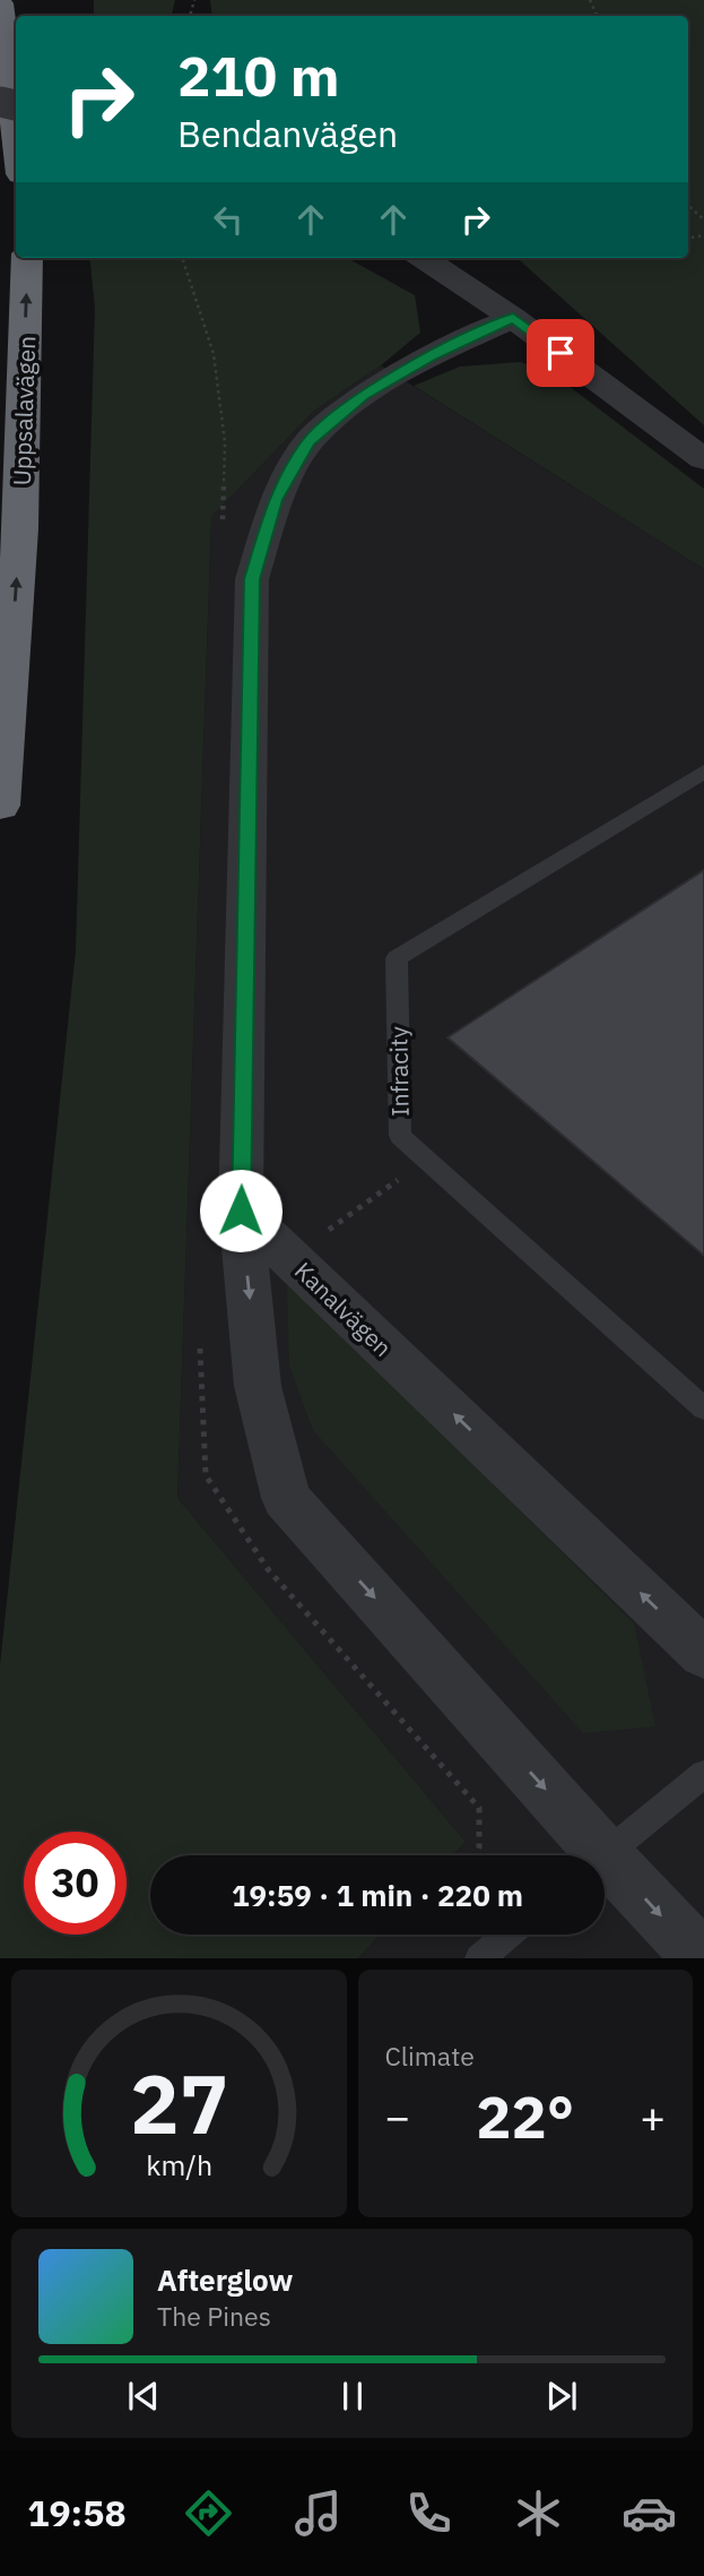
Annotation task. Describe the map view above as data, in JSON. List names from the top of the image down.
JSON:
{
  "streets": {
    "highway": ["Uppsalavägen"],
    "street": ["Kanalvägen"],
    "lane": ["Infracity"]
  },
  "one_way": ["Uppsalavägen"],
  "page": {
    "turn": ["210 m", "Bendanvägen"],
    "limit": "30",
    "trip": "19:59 · 1 min · 220 m",
    "tile": "Climate",
    "heat": ["−", "22°", "+"],
    "song": ["Afterglow", "The Pines"],
    "tabs": "19:58",
    "gauge": ["27", "km/h"]
  }
}
